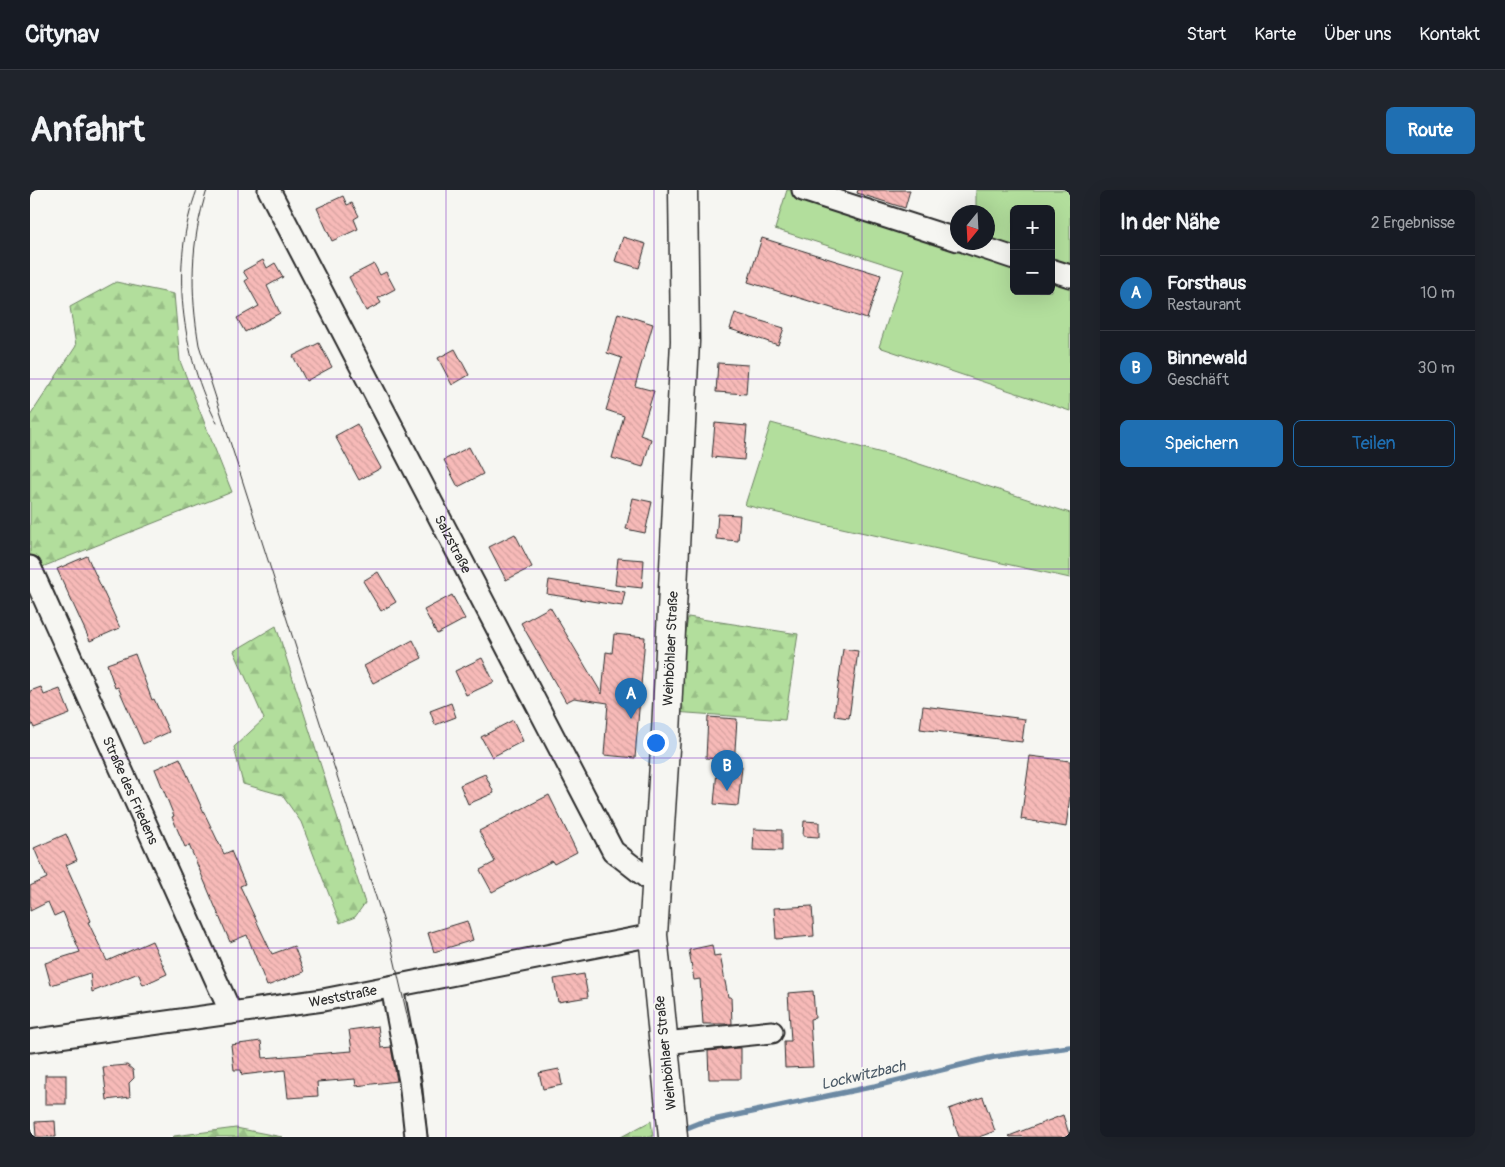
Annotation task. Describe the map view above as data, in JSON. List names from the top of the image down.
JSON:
{
  "streets": {
    "main road": ["Weinböhlaer Straße"],
    "street": ["Salzstraße", "Straße des Friedens", "Weststraße"]
  },
  "crossings": [
    ["Salzstraße", "Weinböhlaer Straße"],
    ["Weinböhlaer Straße", "Weststraße"],
    ["Straße des Friedens", "Weststraße"]
  ],
  "water": ["Lockwitzbach"],
  "north": "bottom",
  "page": {
    "header": "Citynav",
    "nav": [
      "Start",
      "Karte",
      "Über uns",
      "Kontakt"
    ],
    "buttons": [
      "Route",
      ["Speichern", "Teilen"]
    ],
    "title": "Anfahrt",
    "heading": ["In der Nähe", "2 Ergebnisse"],
    "map_buttons": ["+", "−"],
    "list": [
      {
        "mark": "A",
        "name": "Forsthaus",
        "note": "Restaurant",
        "value": "10 m"
      },
      {
        "mark": "B",
        "name": "Binnewald",
        "note": "Geschäft",
        "value": "30 m"
      }
    ],
    "pins": ["A", "B"]
  }
}
